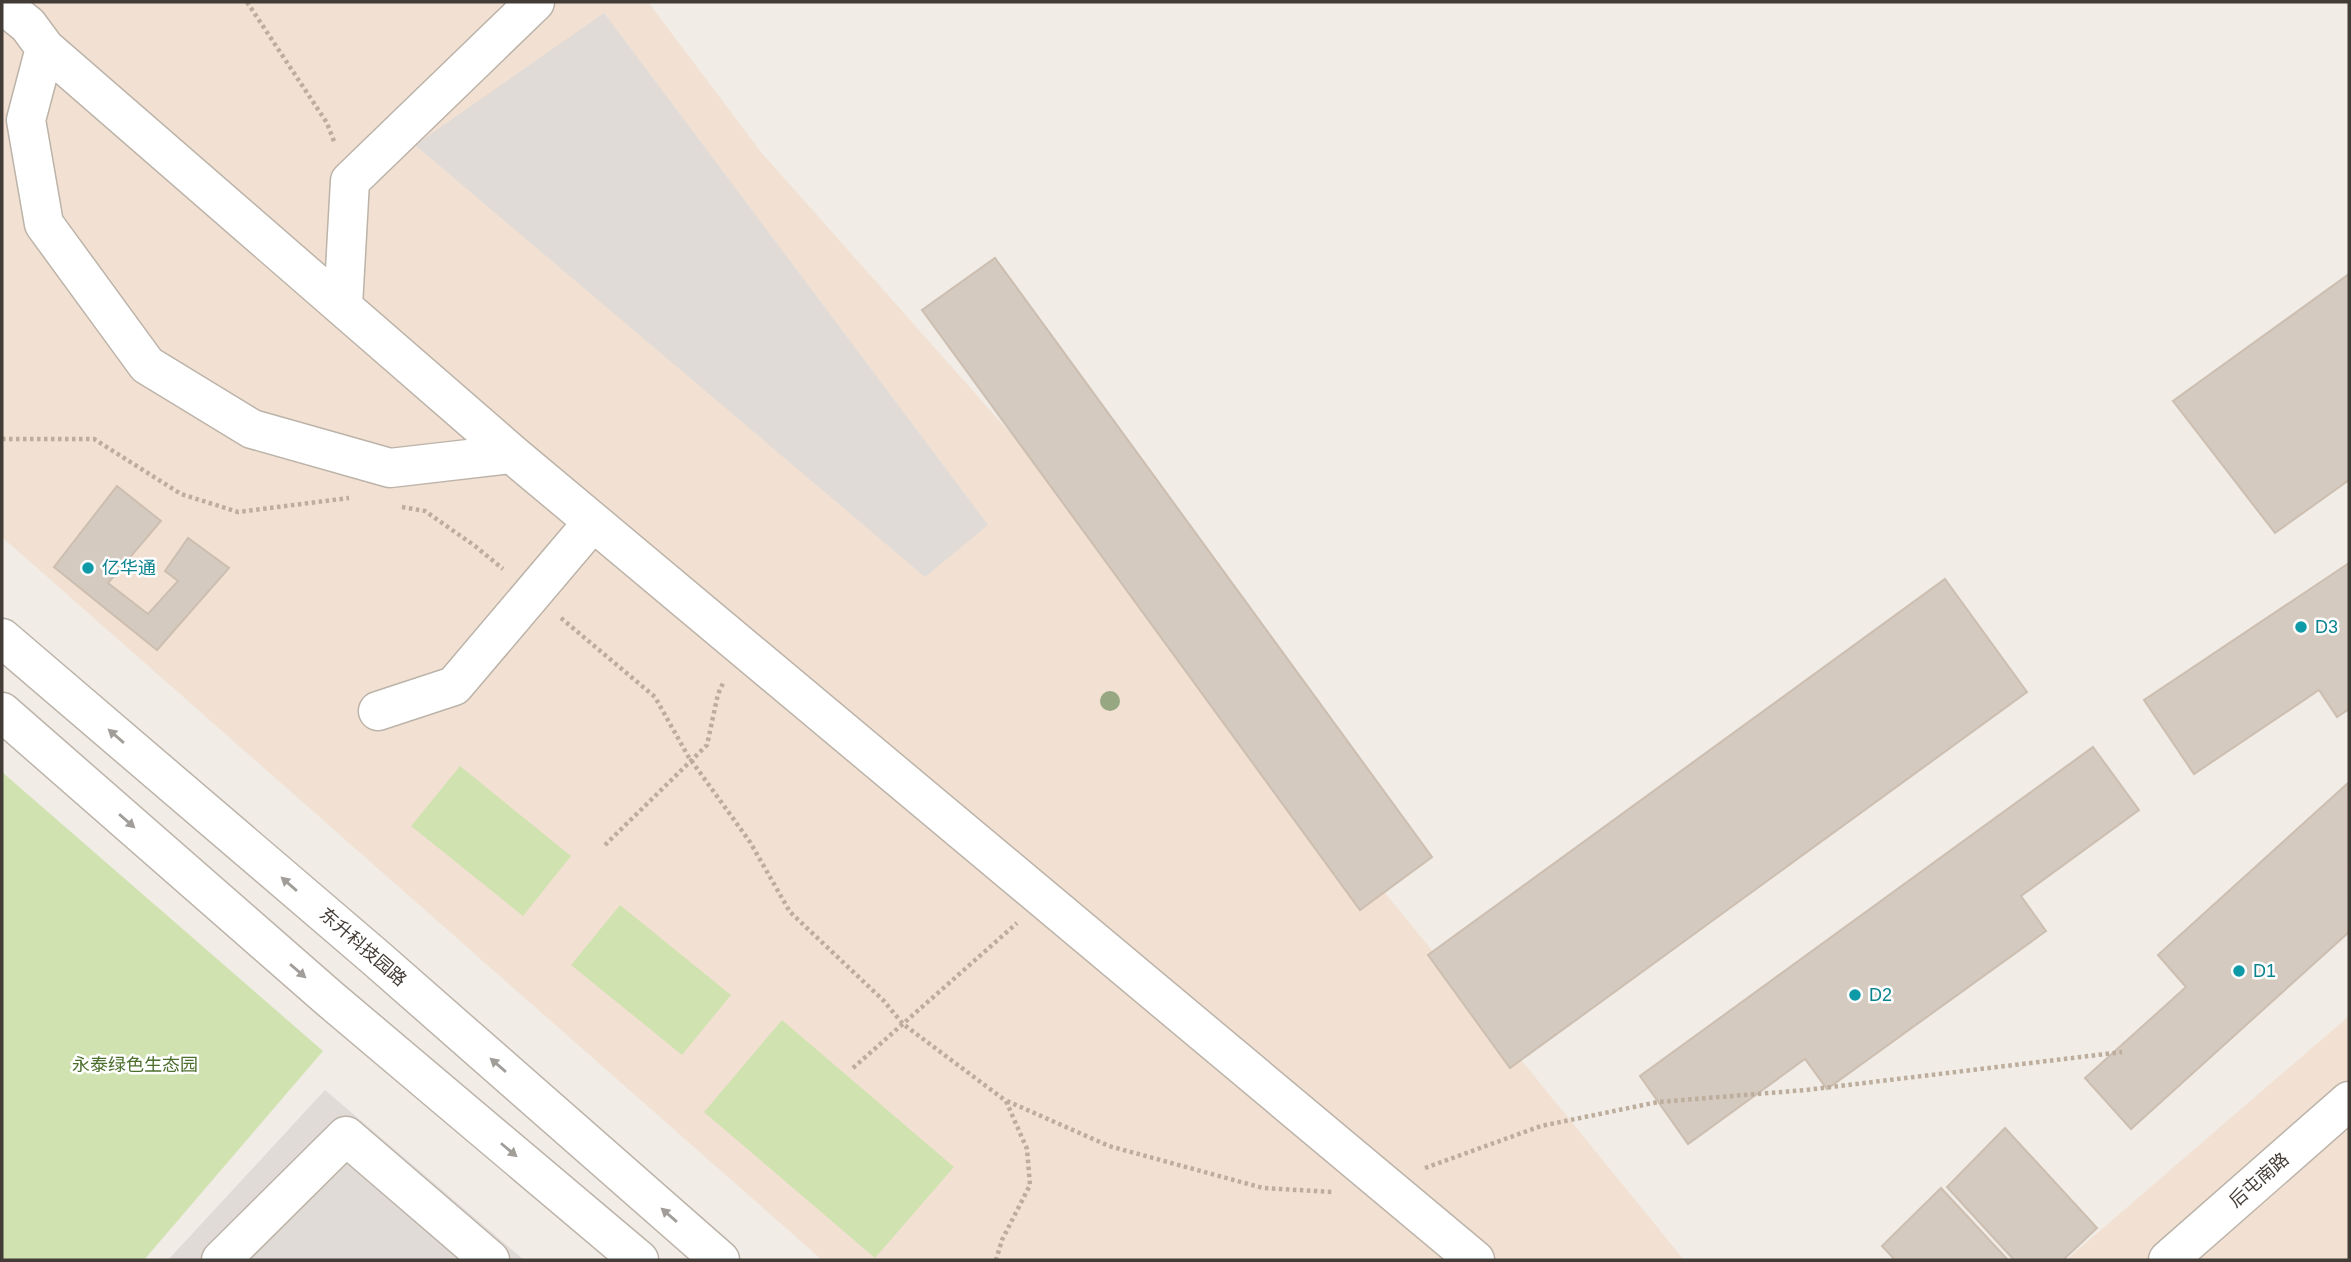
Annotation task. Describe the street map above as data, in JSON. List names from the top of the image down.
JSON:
{
  "streets": {
    "street": ["东升科技园路", "后屯南路"]
  },
  "parks": ["永泰绿色生态园"],
  "places": [
    "亿华通",
    "D3",
    "D1",
    "D2"
  ]
}
